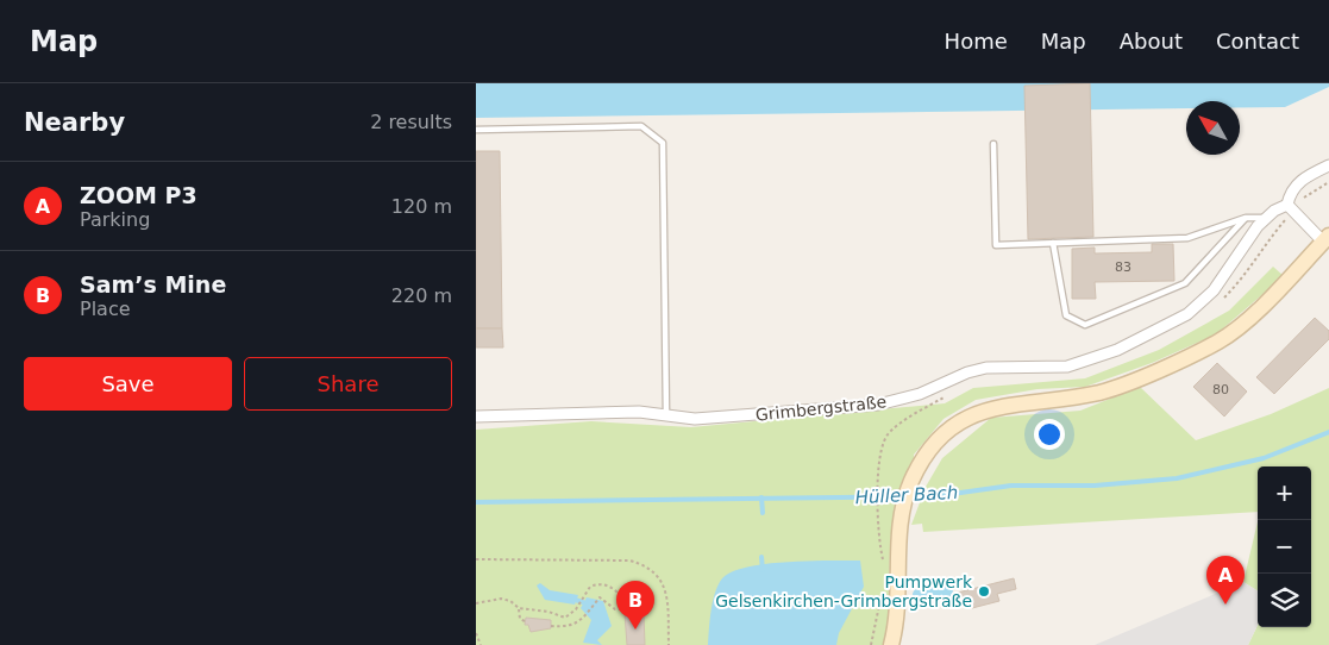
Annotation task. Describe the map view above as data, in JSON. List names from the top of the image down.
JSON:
{
  "streets": {
    "street": ["Grimbergstraße"]
  },
  "water": ["Hüller Bach"],
  "places": ["Pumpwerk Gelsenkirchen-Grimbergstraße"],
  "house_numbers": ["83", "80"],
  "north": "top left",
  "page": {
    "header": "Map",
    "nav": [
      "Home",
      "Map",
      "About",
      "Contact"
    ],
    "heading": ["Nearby", "2 results"],
    "list": [
      {
        "mark": "A",
        "name": "ZOOM P3",
        "note": "Parking",
        "value": "120 m"
      },
      {
        "mark": "B",
        "name": "Sam’s Mine",
        "note": "Place",
        "value": "220 m"
      }
    ],
    "buttons": ["Save", "Share"],
    "map_buttons": ["+", "−"],
    "pins": ["A", "B"]
  }
}
